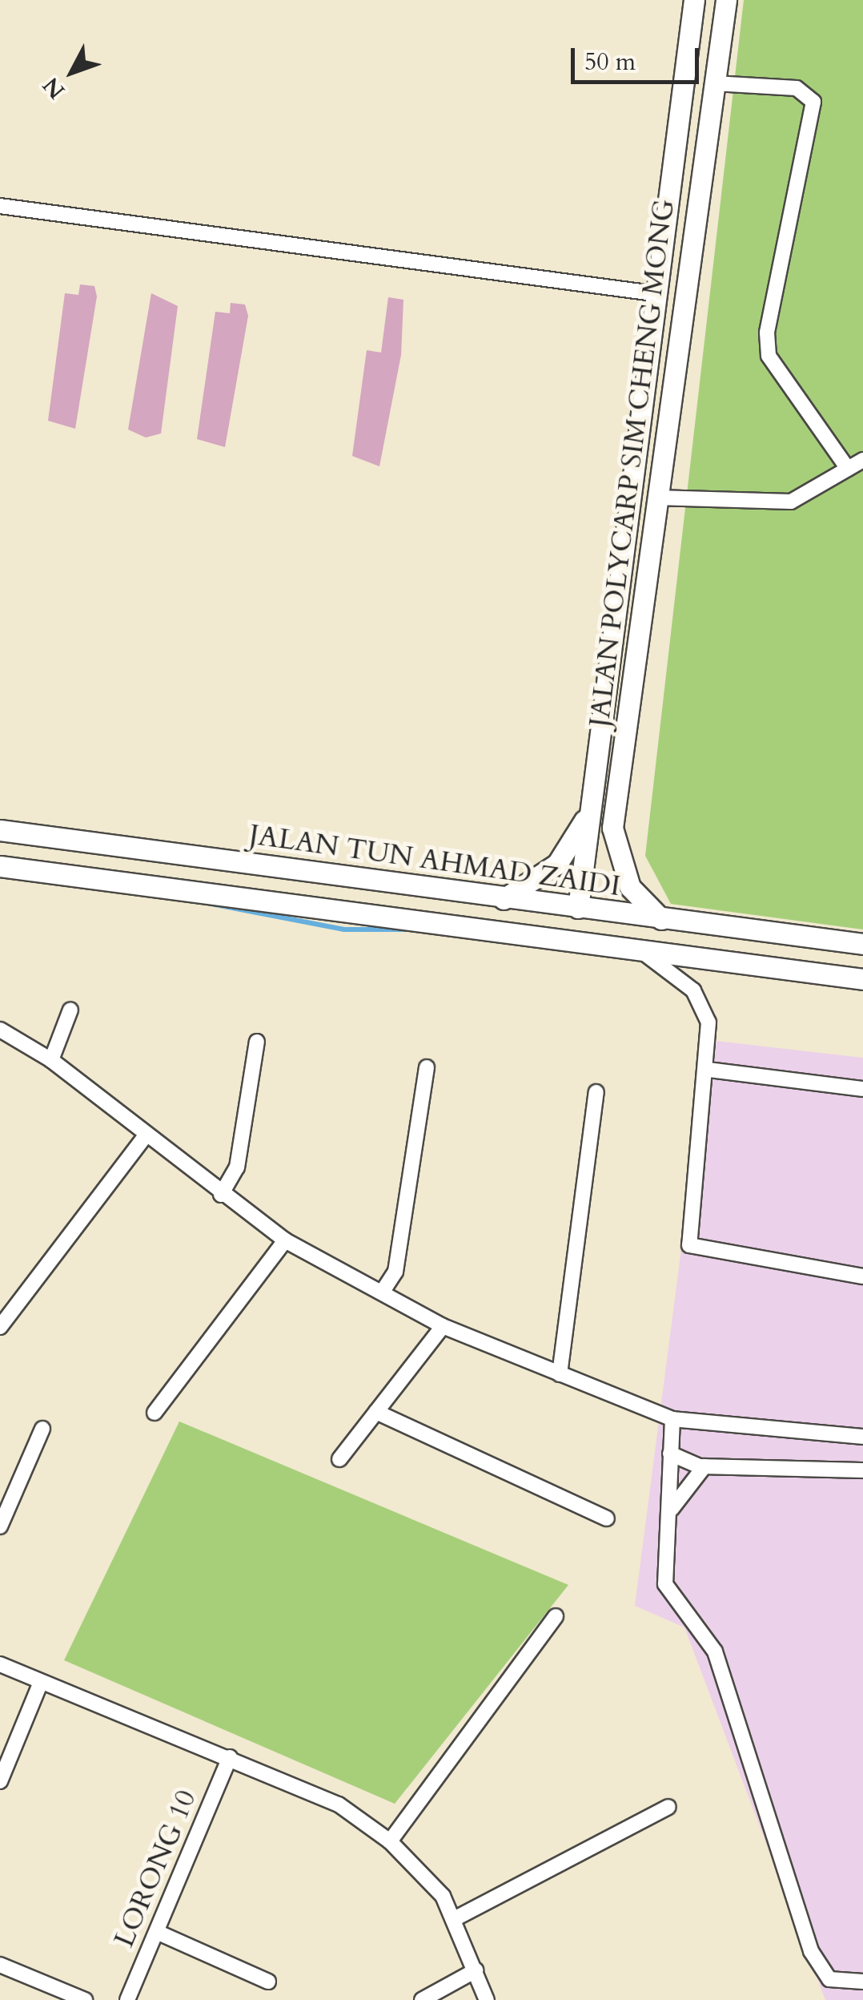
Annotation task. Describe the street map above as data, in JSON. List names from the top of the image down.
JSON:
{
  "streets": {
    "street": ["JALAN POLYCARP SIM CHENG MONG", "JALAN TUN AHMAD ZAIDI", "LORONG 10"]
  },
  "crossings": [
    ["JALAN POLYCARP SIM CHENG MONG", "JALAN TUN AHMAD ZAIDI"]
  ],
  "scale_bar": "50 m",
  "north": "bottom left"
}
